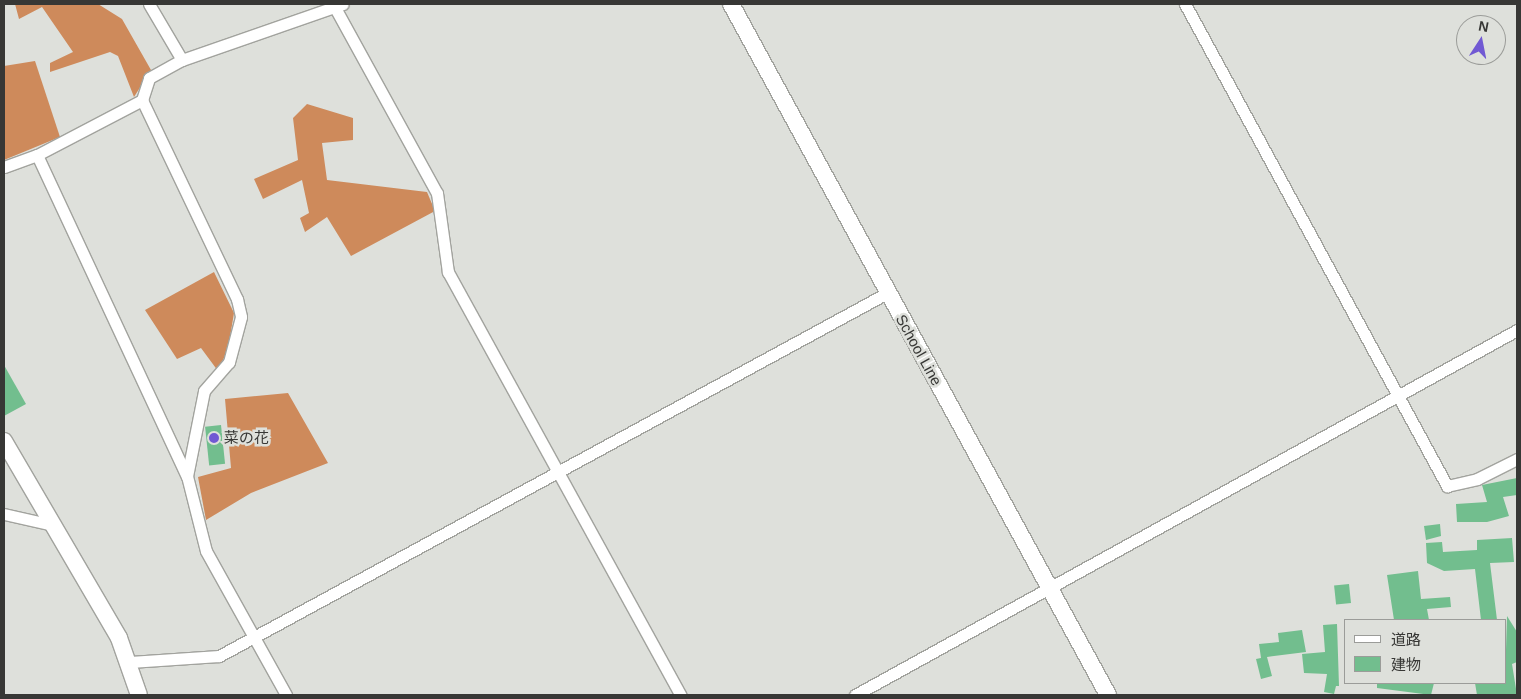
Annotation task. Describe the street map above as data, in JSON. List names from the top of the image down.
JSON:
{
  "streets": {
    "street": ["School Line"]
  },
  "places": ["菜の花"],
  "legend": ["道路", "建物"],
  "north": "top"
}
